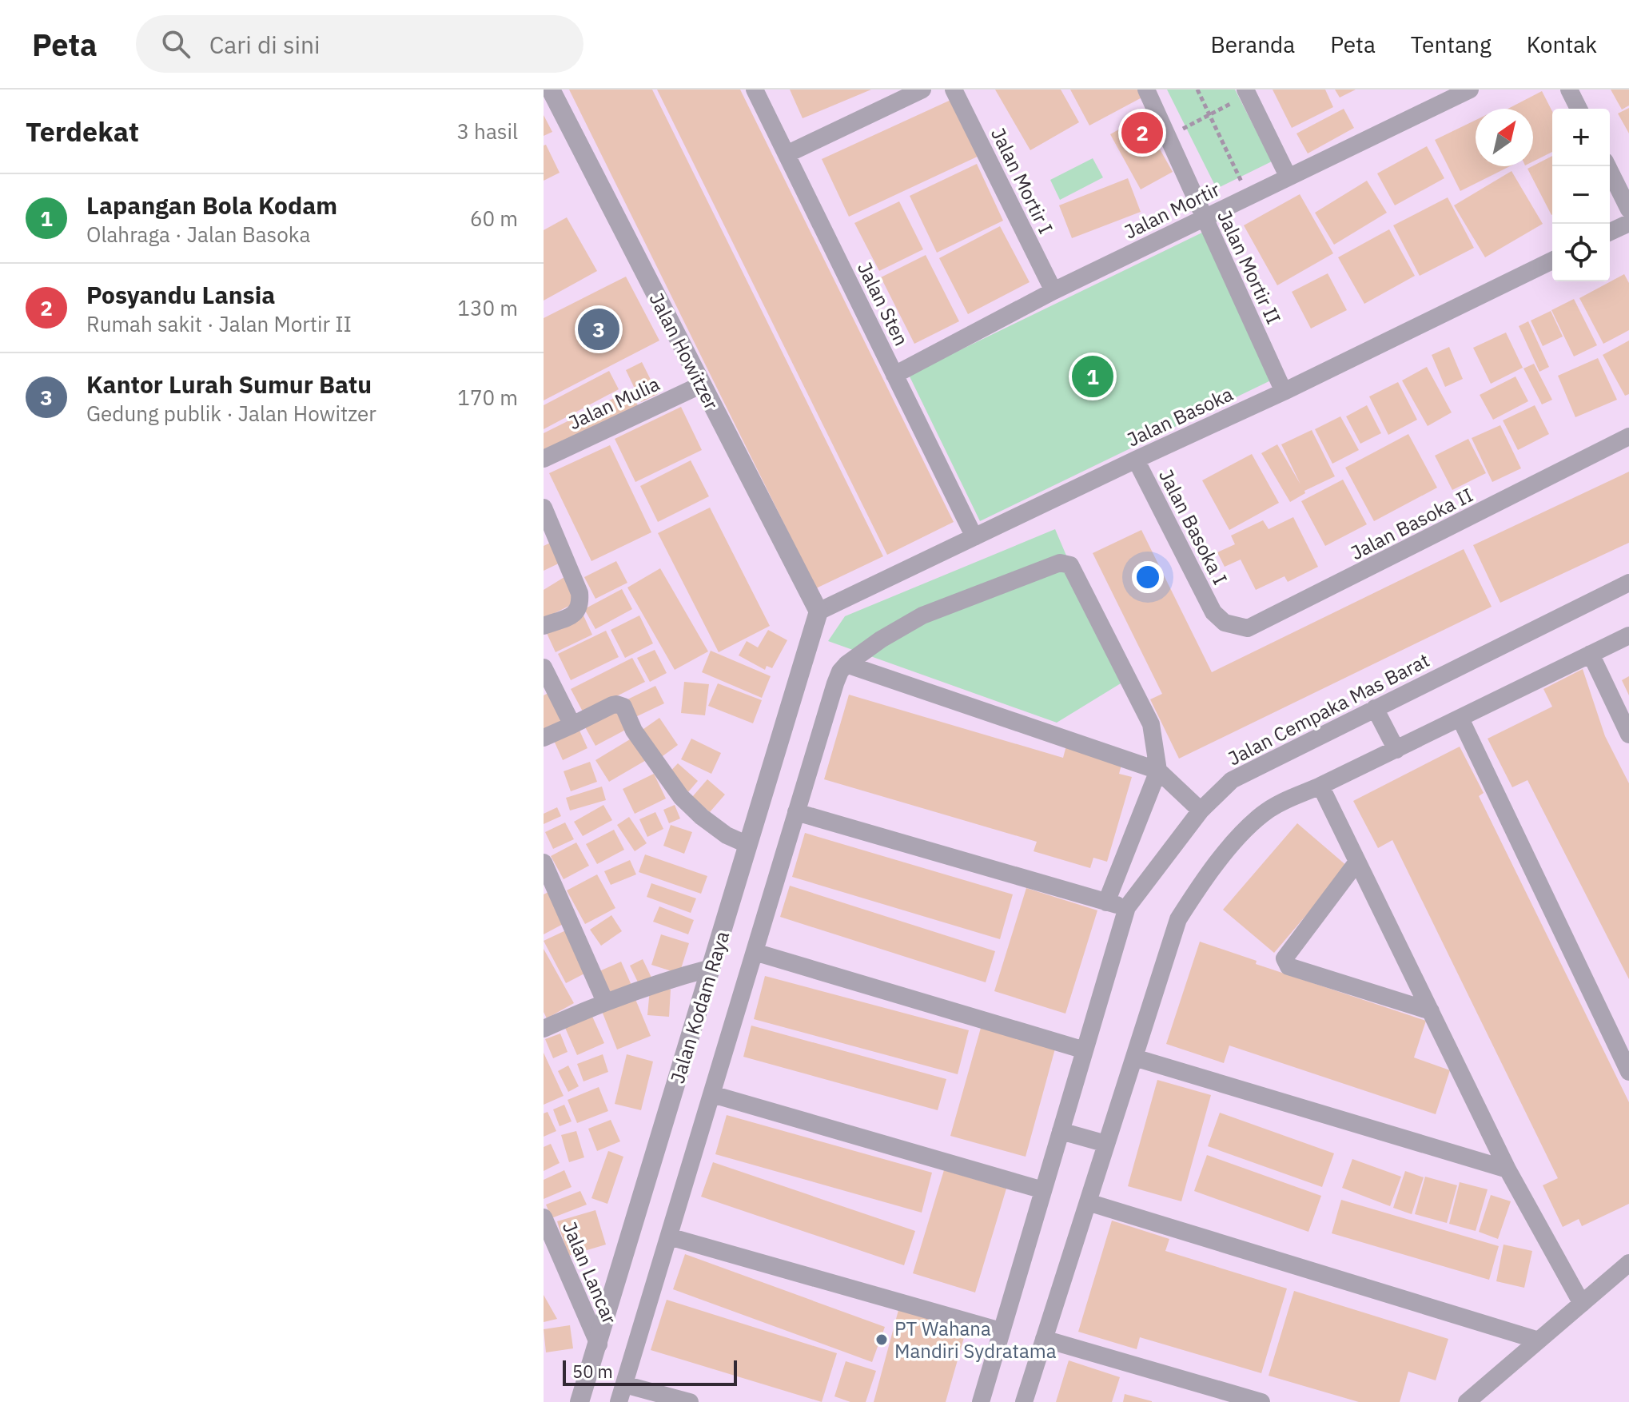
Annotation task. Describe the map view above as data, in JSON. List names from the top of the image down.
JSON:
{
  "streets": {
    "street": [
      "Jalan Mortir I",
      "Jalan Mortir",
      "Jalan Mortir II",
      "Jalan Sten",
      "Jalan Howitzer",
      "Jalan Mulia",
      "Jalan Basoka",
      "Jalan Basoka II",
      "Jalan Basoka I",
      "Jalan Cempaka Mas Barat",
      "Jalan Kodam Raya",
      "Jalan Lancar"
    ]
  },
  "crossings": [
    ["Jalan Mortir I", "Jalan Mortir"],
    ["Jalan Mortir", "Jalan Mortir II"],
    ["Jalan Mortir", "Jalan Sten"],
    ["Jalan Mortir II", "Jalan Basoka"],
    ["Jalan Sten", "Jalan Basoka"],
    ["Jalan Howitzer", "Jalan Mulia"],
    ["Jalan Howitzer", "Jalan Basoka"],
    ["Jalan Howitzer", "Jalan Kodam Raya"],
    ["Jalan Basoka", "Jalan Basoka I"],
    ["Jalan Basoka", "Jalan Kodam Raya"],
    ["Jalan Basoka II", "Jalan Basoka I"],
    ["Jalan Kodam Raya", "Jalan Lancar"]
  ],
  "places": ["PT Wahana Mandiri Sydratama"],
  "scale_bar": "50 m",
  "north": "top right",
  "page": {
    "header": "Peta",
    "search": "Cari di sini",
    "nav": [
      "Beranda",
      "Peta",
      "Tentang",
      "Kontak"
    ],
    "heading": ["Terdekat", "3 hasil"],
    "map_buttons": ["+", "−"],
    "pins": ["2", "3", "1"],
    "list": [
      {
        "mark": "1",
        "name": "Lapangan Bola Kodam",
        "note": "Olahraga · Jalan Basoka",
        "value": "60 m"
      },
      {
        "mark": "2",
        "name": "Posyandu Lansia",
        "note": "Rumah sakit · Jalan Mortir II",
        "value": "130 m"
      },
      {
        "mark": "3",
        "name": "Kantor Lurah Sumur Batu",
        "note": "Gedung publik · Jalan Howitzer",
        "value": "170 m"
      }
    ],
    "scale": "50 m"
  }
}
